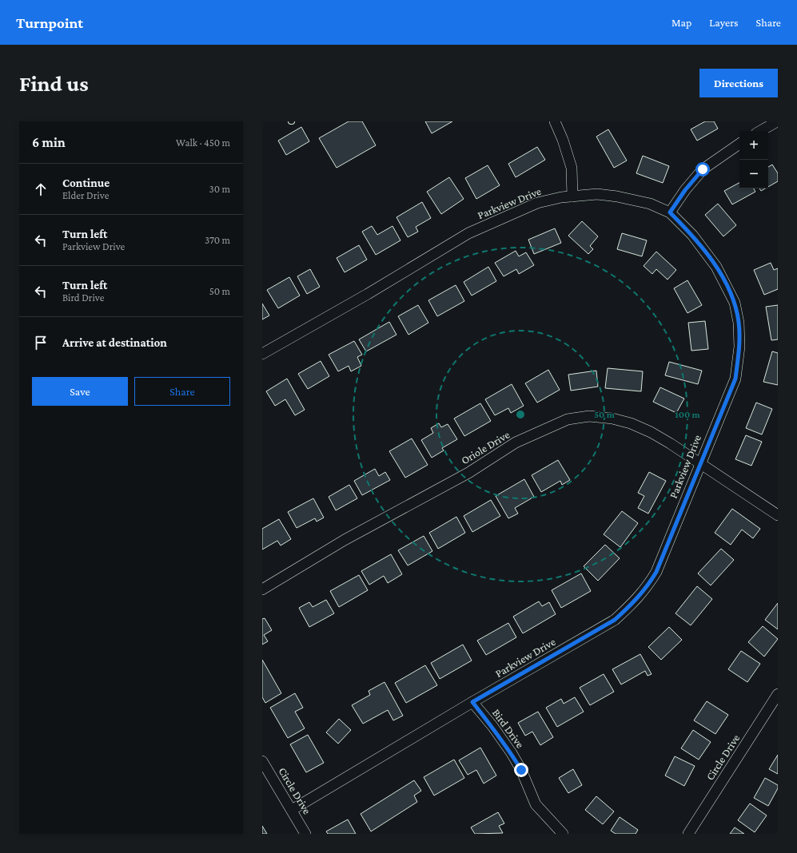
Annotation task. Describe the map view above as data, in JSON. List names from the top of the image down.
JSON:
{
  "streets": {
    "street": [
      "Parkview Drive",
      "Oriole Drive",
      "Bird Drive",
      "Circle Drive"
    ]
  },
  "crossings": [
    ["Parkview Drive", "Oriole Drive"],
    ["Parkview Drive", "Bird Drive"],
    ["Parkview Drive", "Circle Drive"]
  ],
  "page": {
    "header": "Turnpoint",
    "nav": ["Map", "Layers", "Share"],
    "buttons": [
      "Directions",
      ["Save", "Share"]
    ],
    "title": "Find us",
    "heading": ["6 min", "Walk · 450 m"],
    "map_buttons": ["+", "−"],
    "list": [
      ["Continue", "Elder Drive", "30 m"],
      ["Turn left", "Parkview Drive", "370 m"],
      ["Turn left", "Bird Drive", "50 m"],
      "Arrive at destination"
    ]
  },
  "rings": ["50 m", "100 m"]
}
